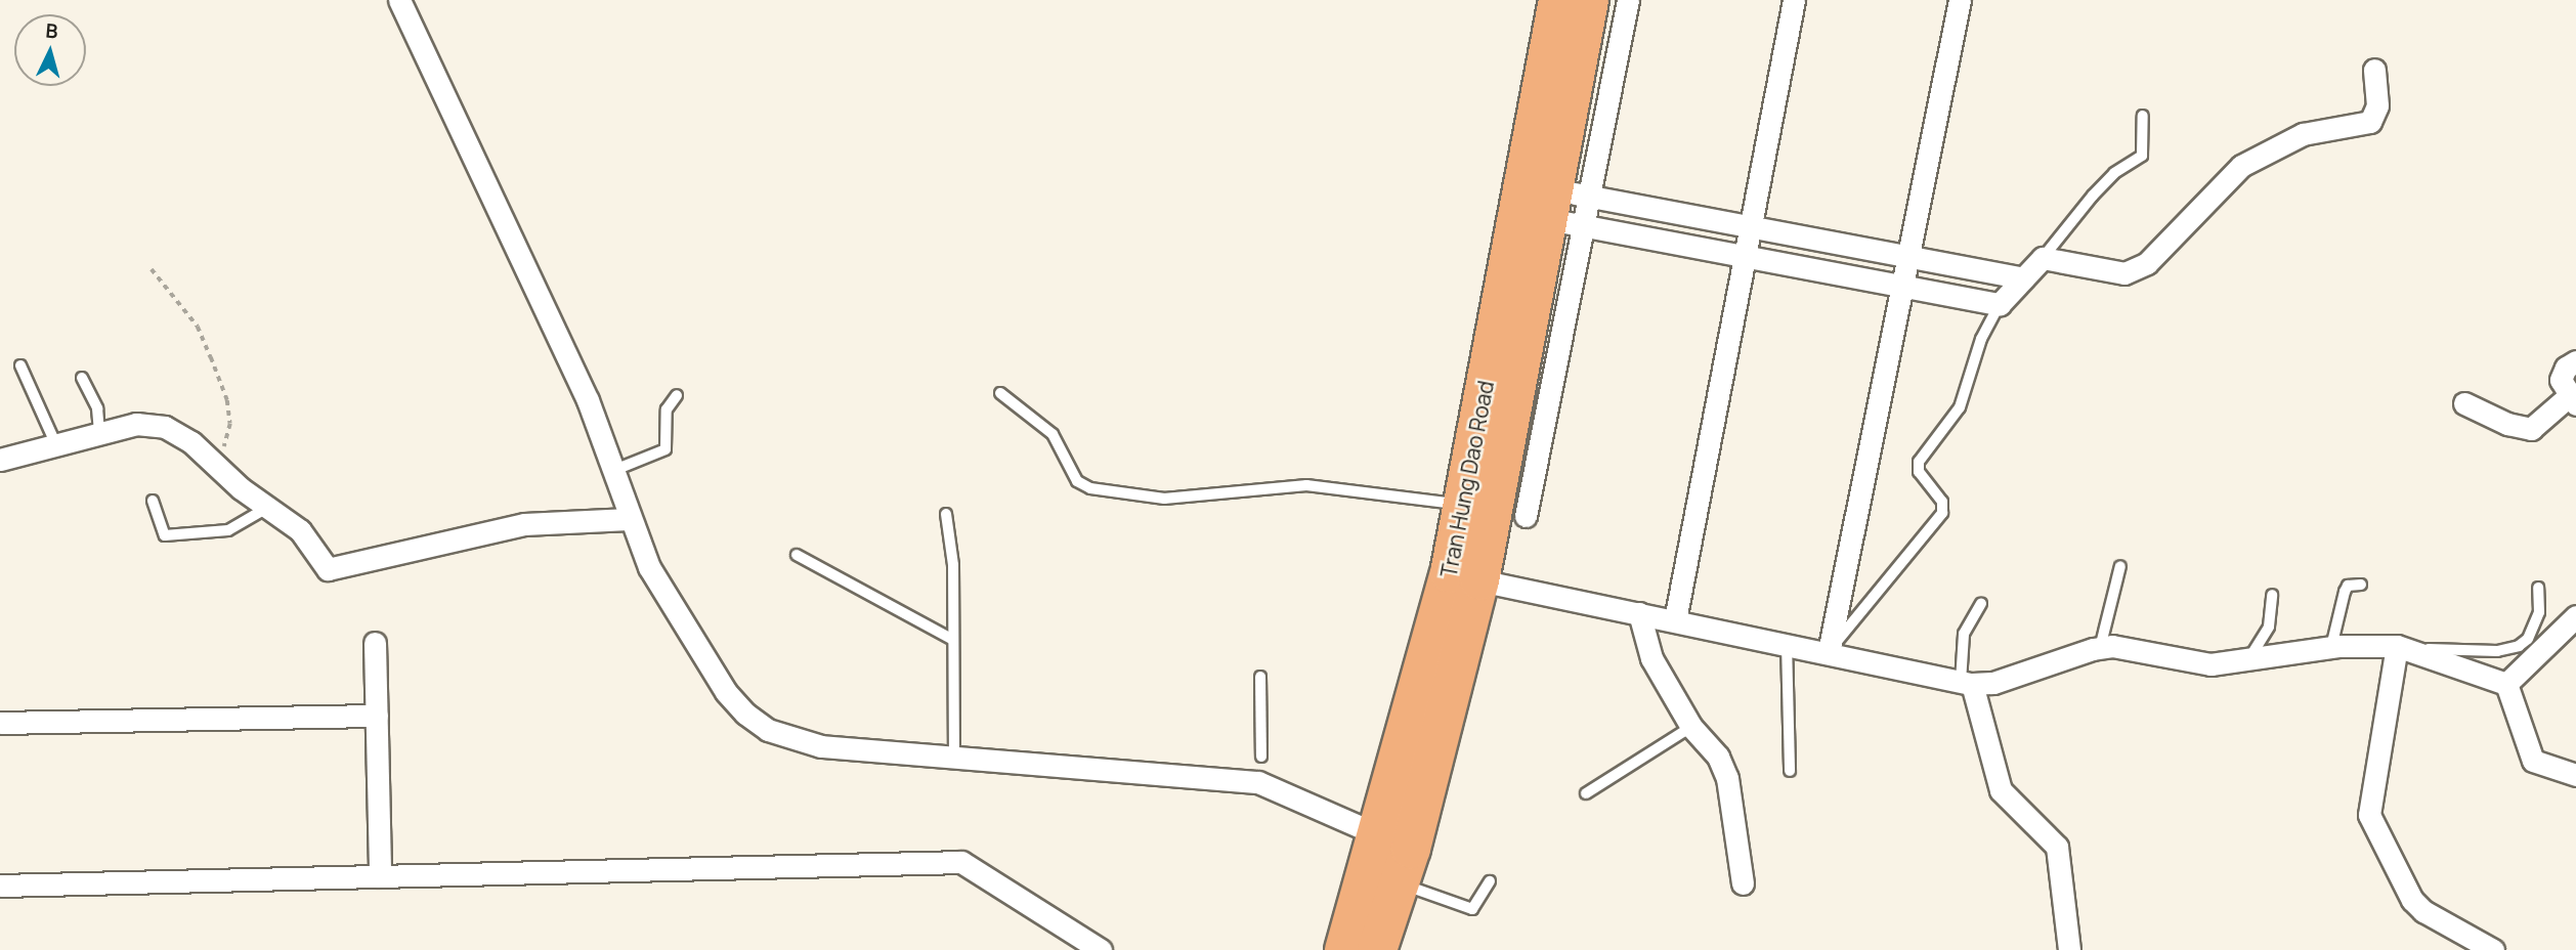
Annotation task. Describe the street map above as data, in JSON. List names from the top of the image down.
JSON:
{
  "streets": {
    "highway": ["Tran Hung Dao Road"]
  },
  "north": "top"
}
